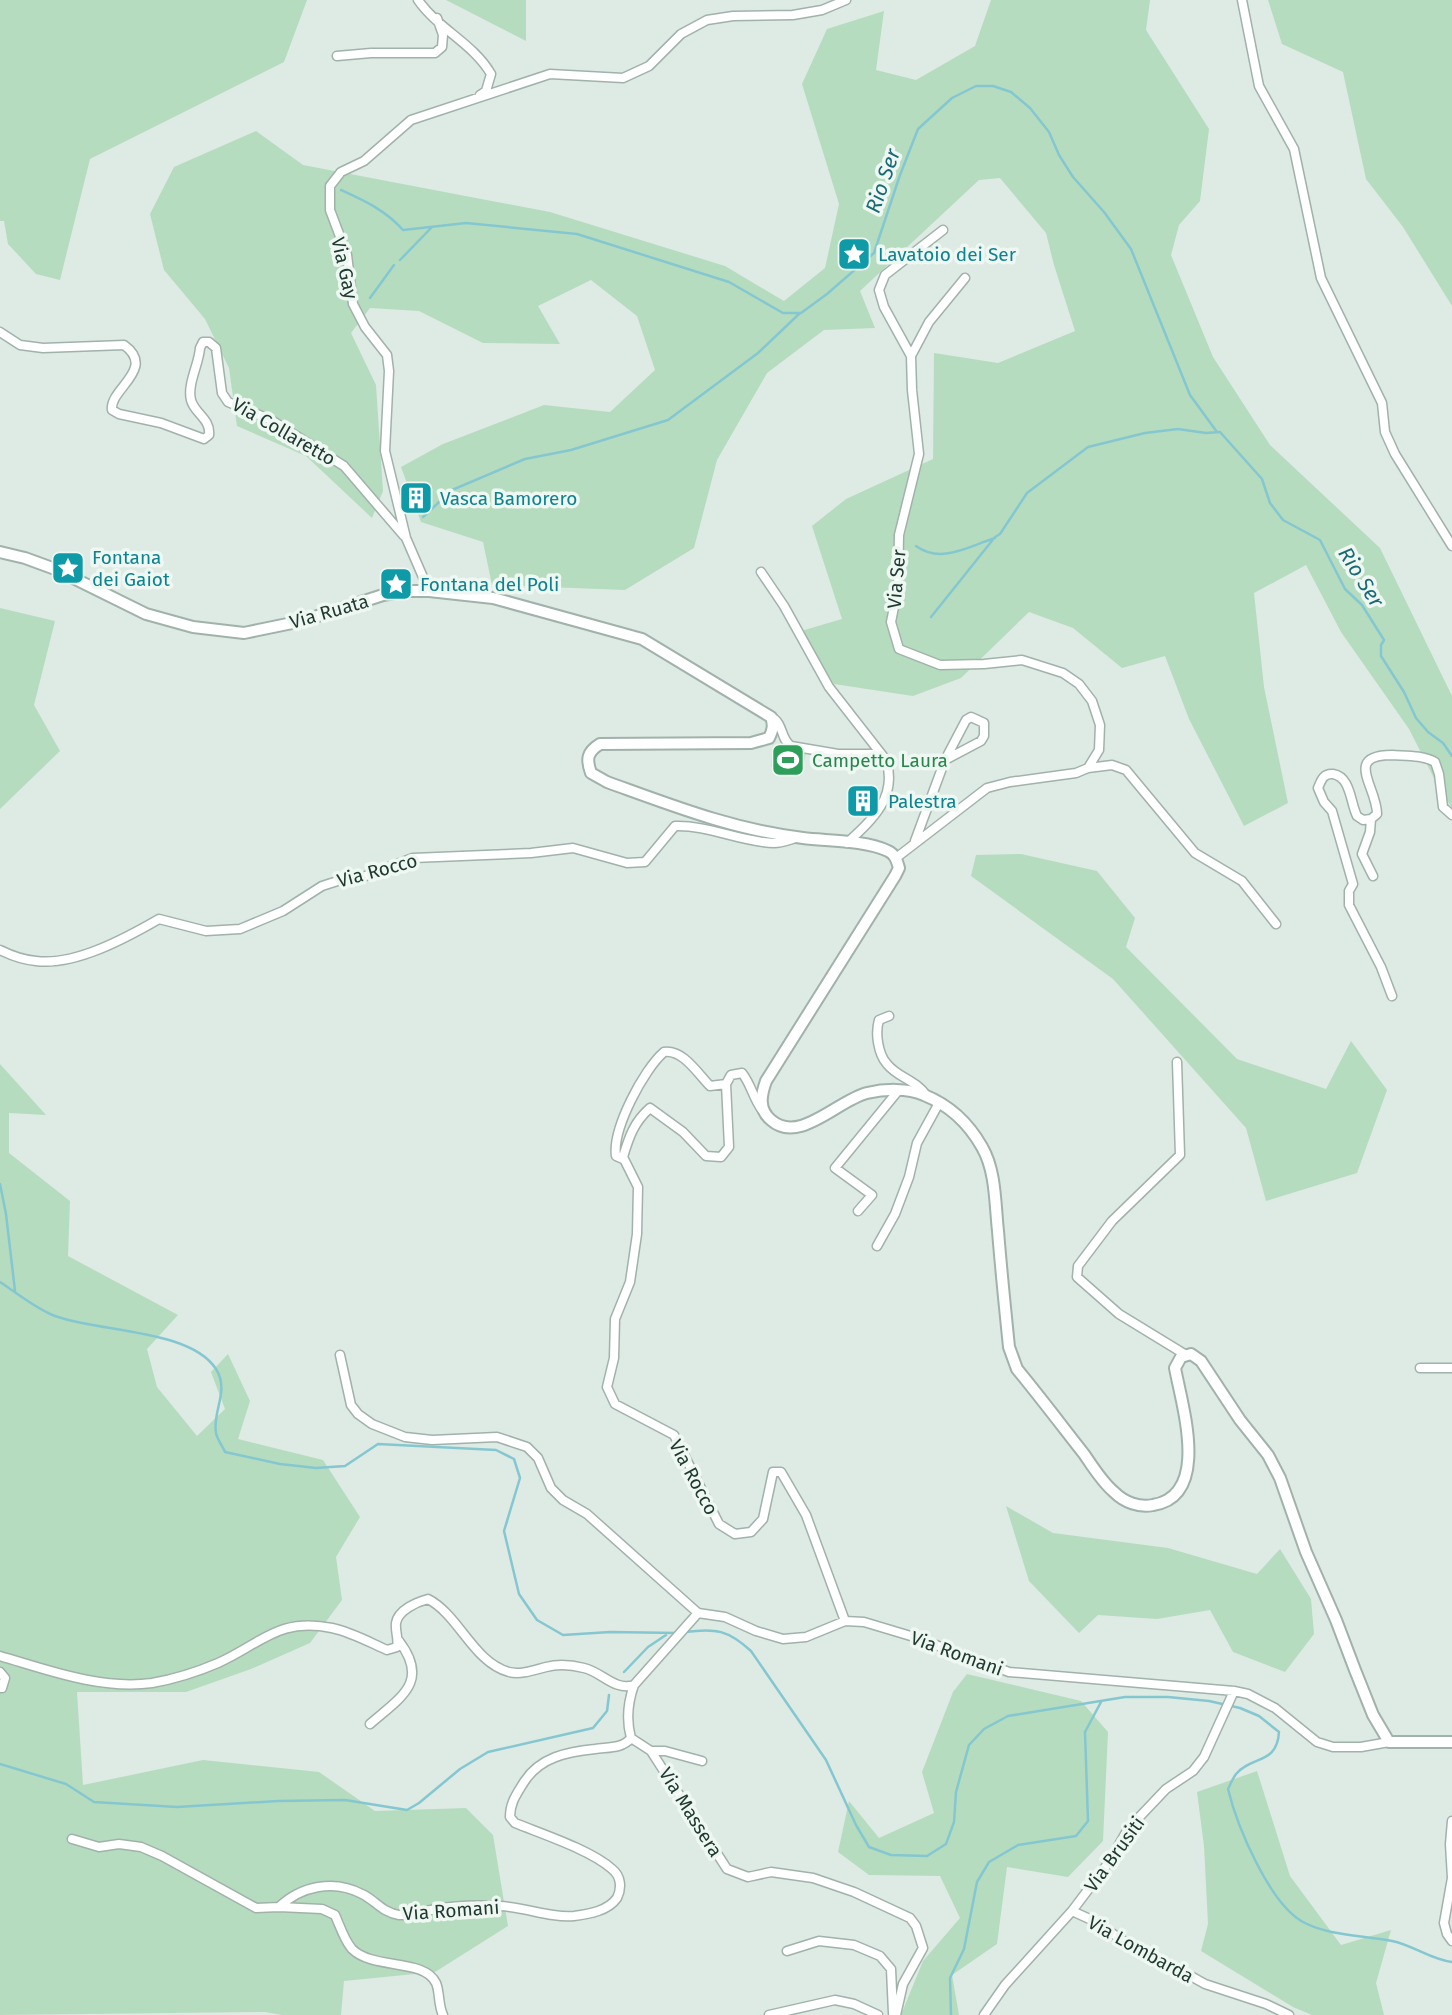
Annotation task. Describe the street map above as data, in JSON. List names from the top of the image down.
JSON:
{
  "streets": {
    "street": [
      "Via Gay",
      "Via Collaretto",
      "Via Ser",
      "Via Ruata",
      "Via Rocco",
      "Via Romani",
      "Via Massera",
      "Via Brusiti",
      "Via Lombarda"
    ]
  },
  "crossings": [
    ["Via Gay", "Via Collaretto"],
    ["Via Gay", "Via Ruata"],
    ["Via Ruata", "Via Rocco"],
    ["Via Rocco", "Via Romani"],
    ["Via Romani", "Via Brusiti"],
    ["Via Brusiti", "Via Lombarda"]
  ],
  "water": ["Rio Ser"],
  "places": {
    "place": ["Lavatoio dei Ser", "Fontana dei Gaiot", "Fontana del Poli"],
    "building": ["Vasca Bamorero", "Palestra"],
    "sports": ["Campetto Laura"]
  }
}
